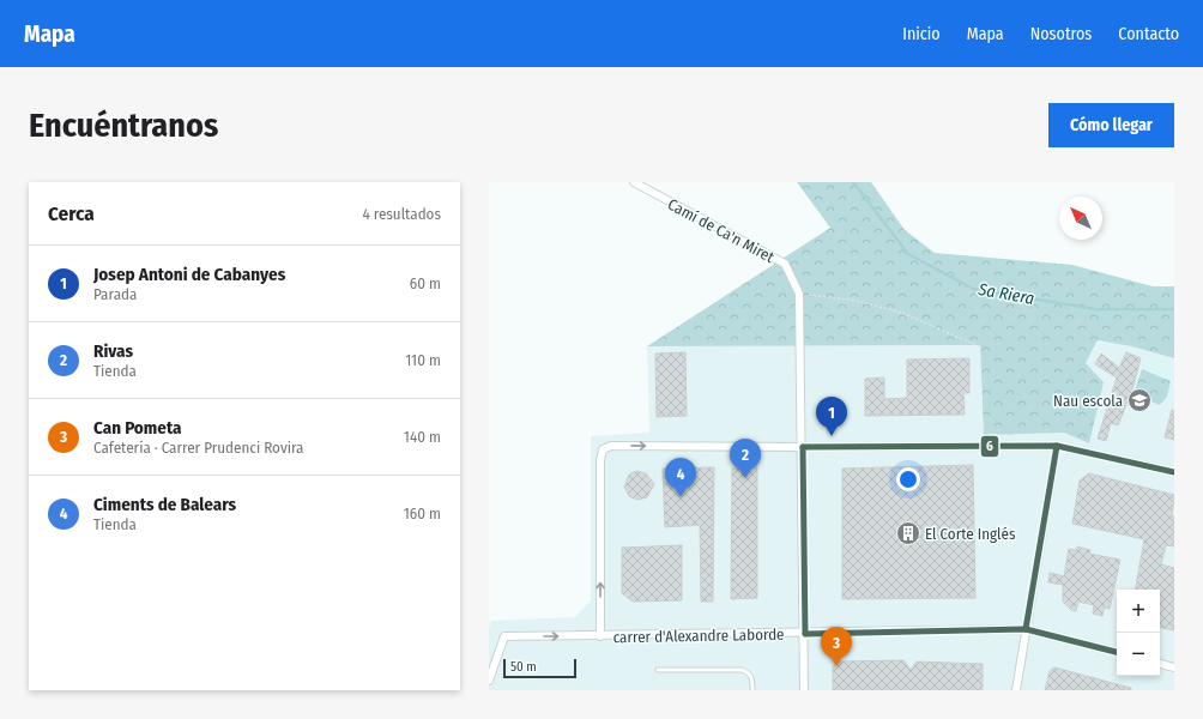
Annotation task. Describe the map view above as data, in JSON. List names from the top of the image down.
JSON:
{
  "streets": {
    "street": ["Camí de Ca'n Miret", "carrer d'Alexandre Laborde"]
  },
  "water": ["Sa Riera"],
  "places": {
    "school or university": ["Nau escola"],
    "building": ["El Corte Inglés"]
  },
  "lines": ["transit line 6"],
  "scale_bar": "50 m",
  "north": "top left",
  "page": {
    "header": "Mapa",
    "nav": [
      "Inicio",
      "Mapa",
      "Nosotros",
      "Contacto"
    ],
    "buttons": "Cómo llegar",
    "title": "Encuéntranos",
    "heading": ["Cerca", "4 resultados"],
    "list": [
      {
        "mark": "1",
        "name": "Josep Antoni de Cabanyes",
        "note": "Parada",
        "value": "60 m"
      },
      {
        "mark": "2",
        "name": "Rivas",
        "note": "Tienda",
        "value": "110 m"
      },
      {
        "mark": "3",
        "name": "Can Pometa",
        "note": "Cafetería · Carrer Prudenci Rovira",
        "value": "140 m"
      },
      {
        "mark": "4",
        "name": "Ciments de Balears",
        "note": "Tienda",
        "value": "160 m"
      }
    ],
    "pins": [
      "1",
      "2",
      "4",
      "3"
    ],
    "map_buttons": ["+", "−"],
    "scale": "50 m"
  }
}
